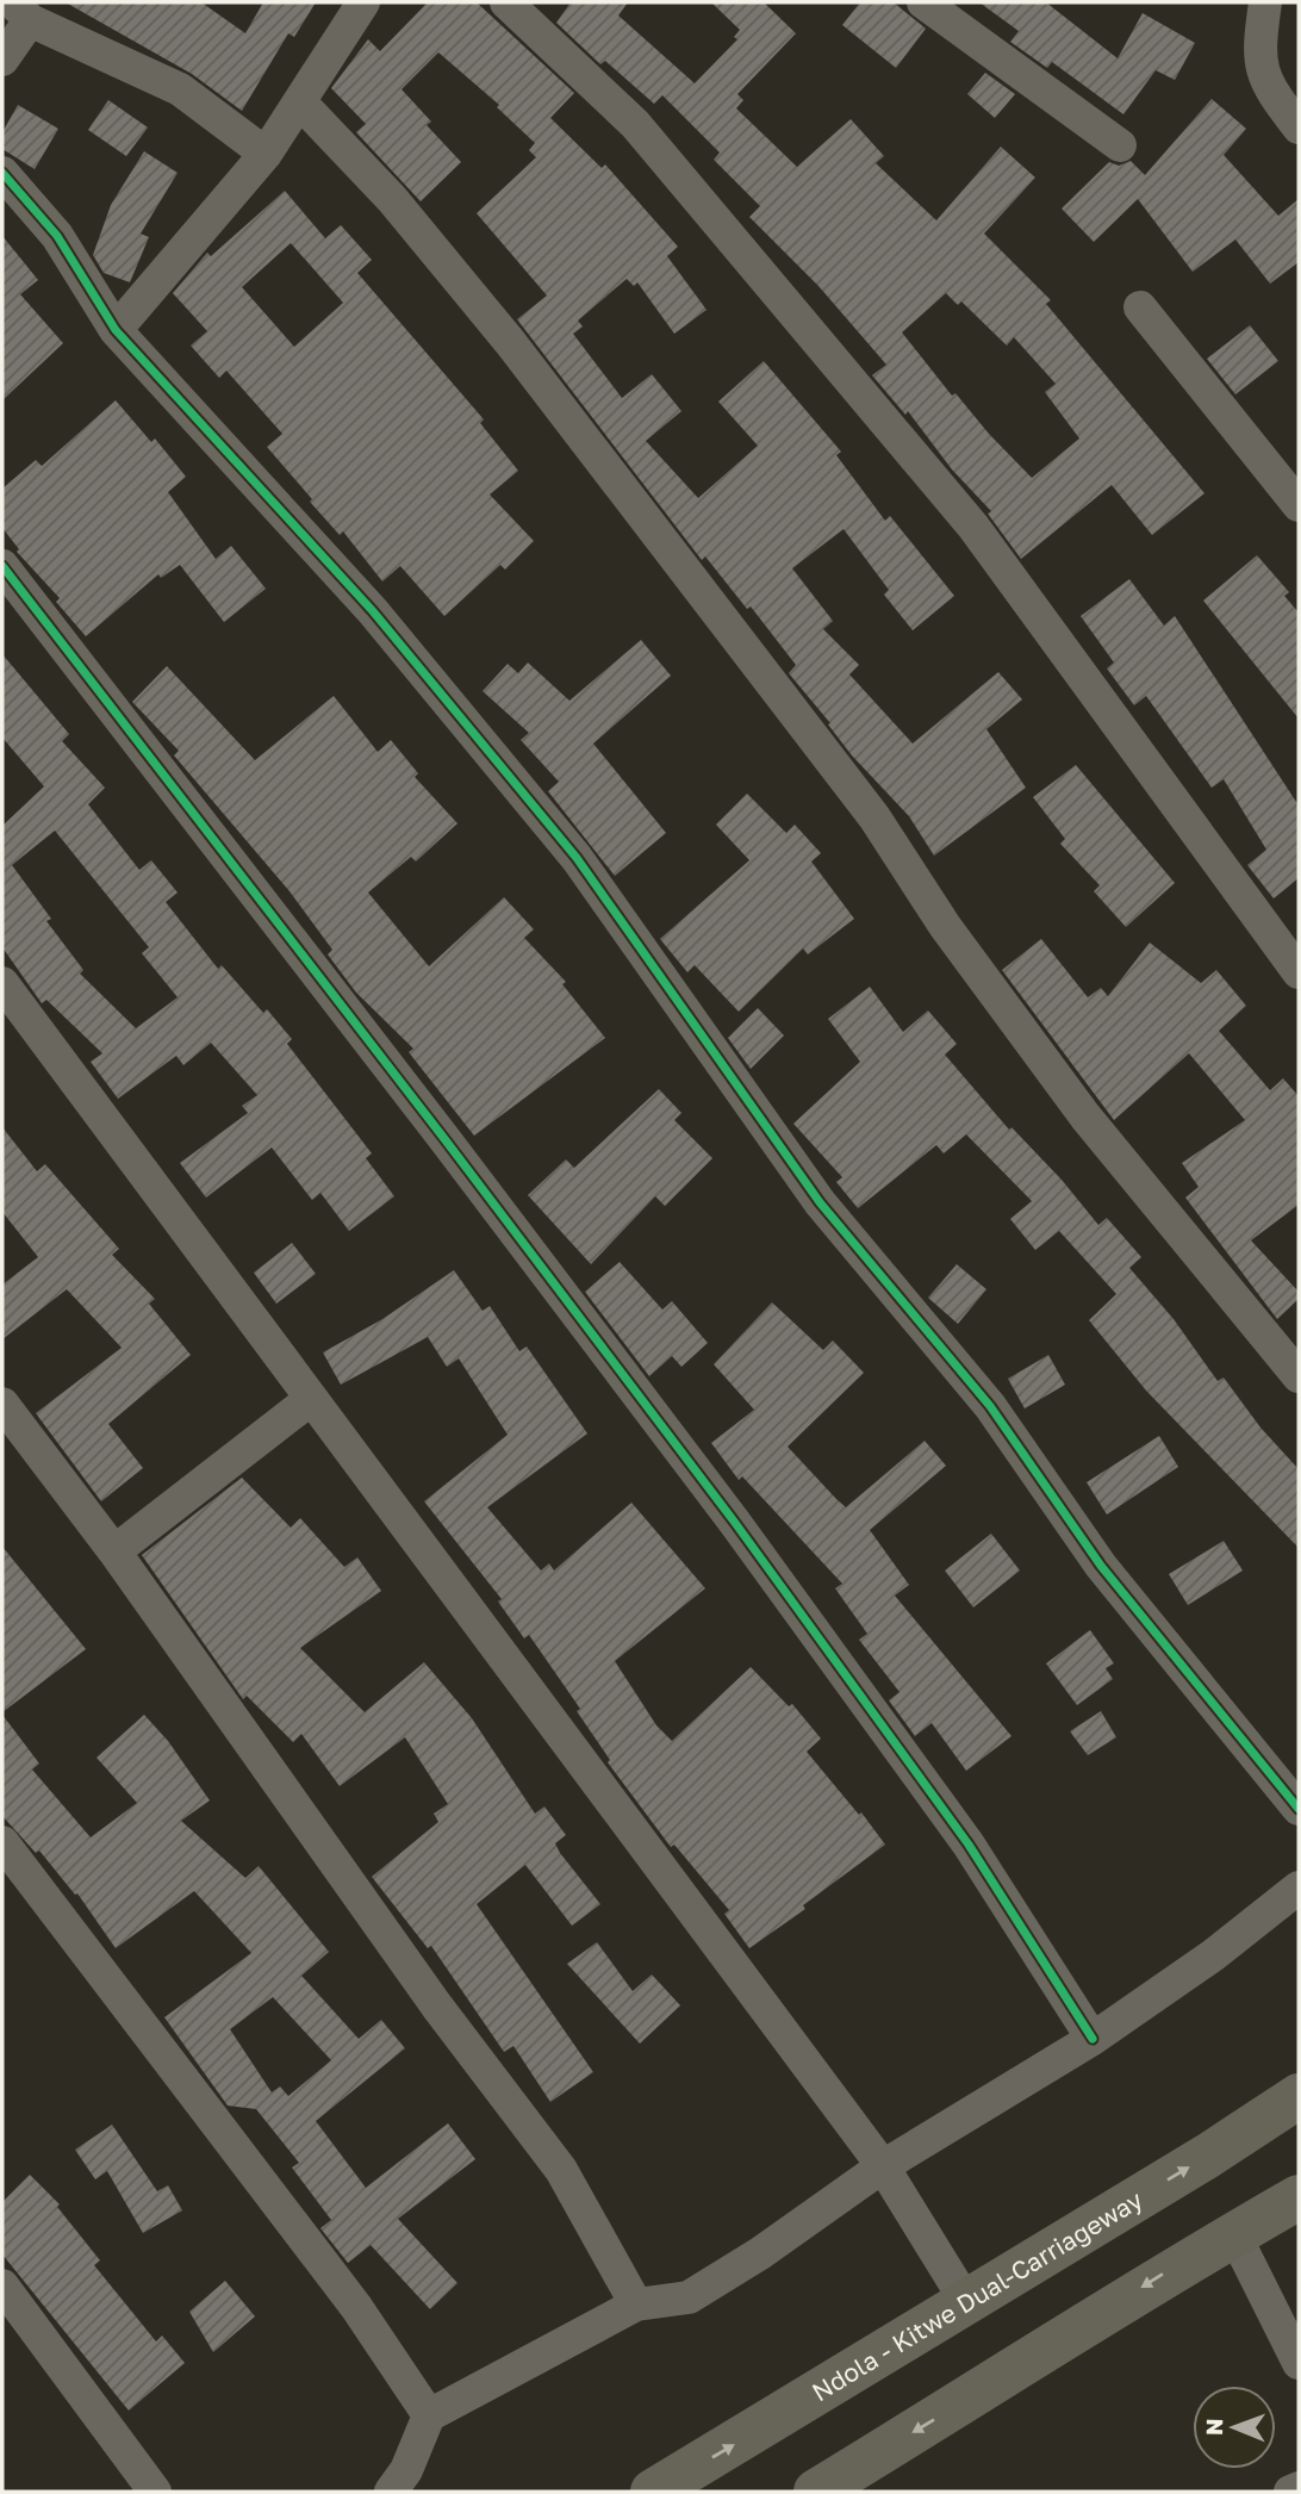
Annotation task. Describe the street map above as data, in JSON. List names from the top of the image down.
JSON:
{
  "streets": {
    "highway": ["Ndola - Kitwe Dual-Carriageway"]
  },
  "north": "left"
}
